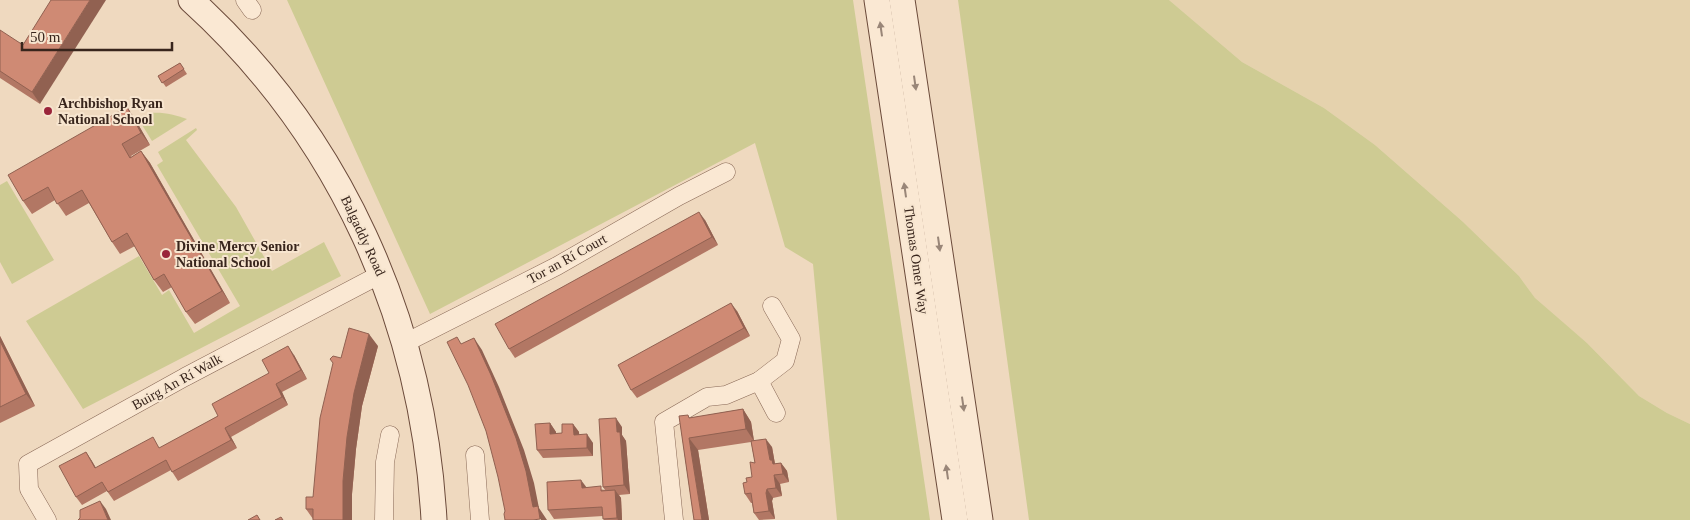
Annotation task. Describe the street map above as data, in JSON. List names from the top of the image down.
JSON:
{
  "streets": {
    "street": [
      "Balgaddy Road",
      "Tor an Rí Court",
      "Thomas Omer Way",
      "Buirg An Rí Walk"
    ]
  },
  "crossings": [
    ["Balgaddy Road", "Tor an Rí Court"],
    ["Balgaddy Road", "Buirg An Rí Walk"]
  ],
  "places": ["Archbishop Ryan National School", "Divine Mercy Senior National School"],
  "scale_bar": "50 m"
}
